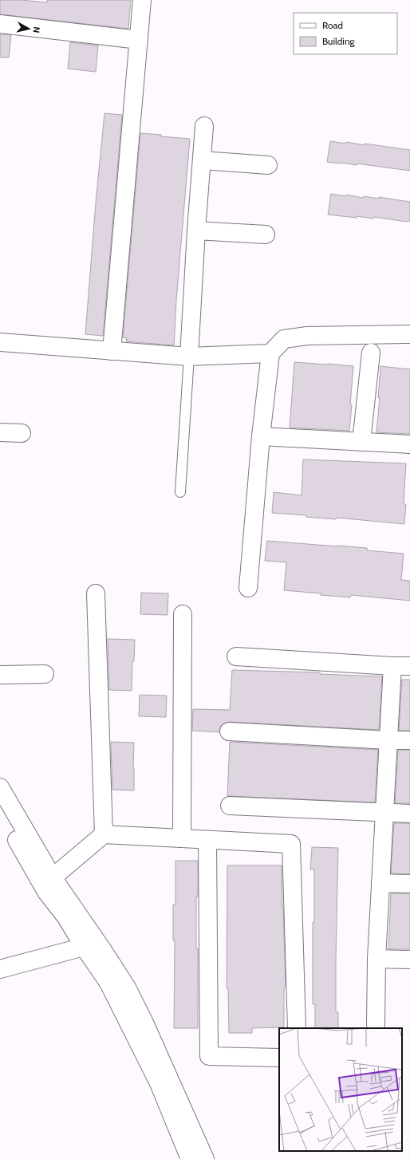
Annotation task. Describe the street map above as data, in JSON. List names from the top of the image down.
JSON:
{
  "legend": ["Road", "Building"],
  "north": "right"
}
